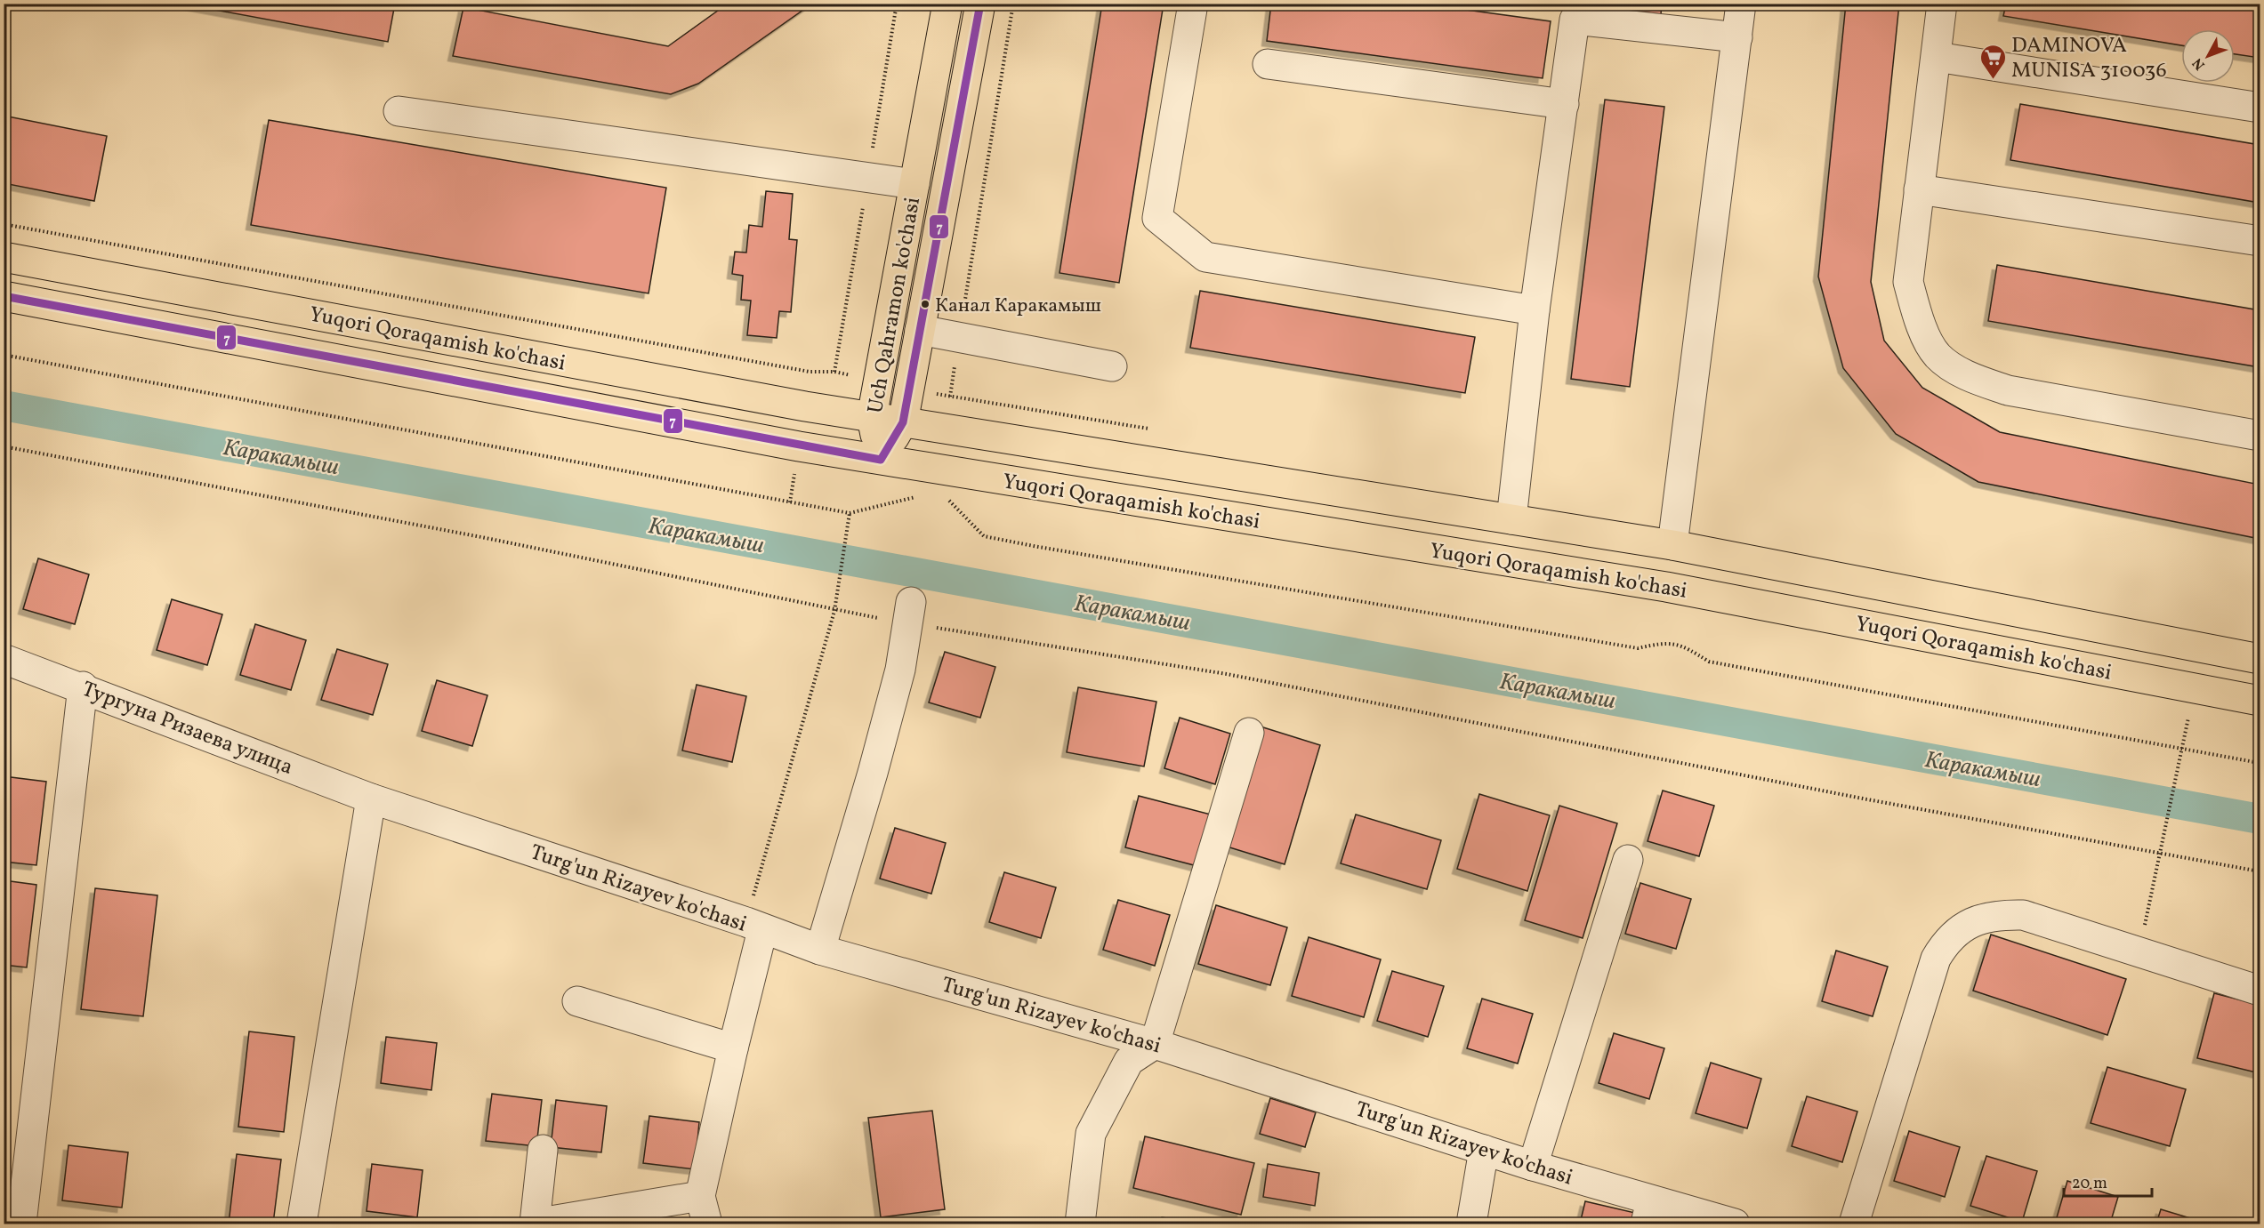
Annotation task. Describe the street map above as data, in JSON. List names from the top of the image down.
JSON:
{
  "streets": {
    "main road": ["Uch Qahramon ko'chasi", "Yuqori Qoraqamish ko'chasi"],
    "street": ["Тургуна Ризаева улица", "Turg'un Rizayev ko'chasi"]
  },
  "crossings": [
    ["Uch Qahramon ko'chasi", "Yuqori Qoraqamish ko'chasi"],
    ["Тургуна Ризаева улица", "Turg'un Rizayev ko'chasi"]
  ],
  "water": ["Каракамыш"],
  "places": {
    "supermarket": ["DAMINOVA MUNISA 310036"],
    "other": ["Канал Каракамыш"]
  },
  "lines": ["transit line 7"],
  "scale_bar": "20 m",
  "north": "bottom left"
}
